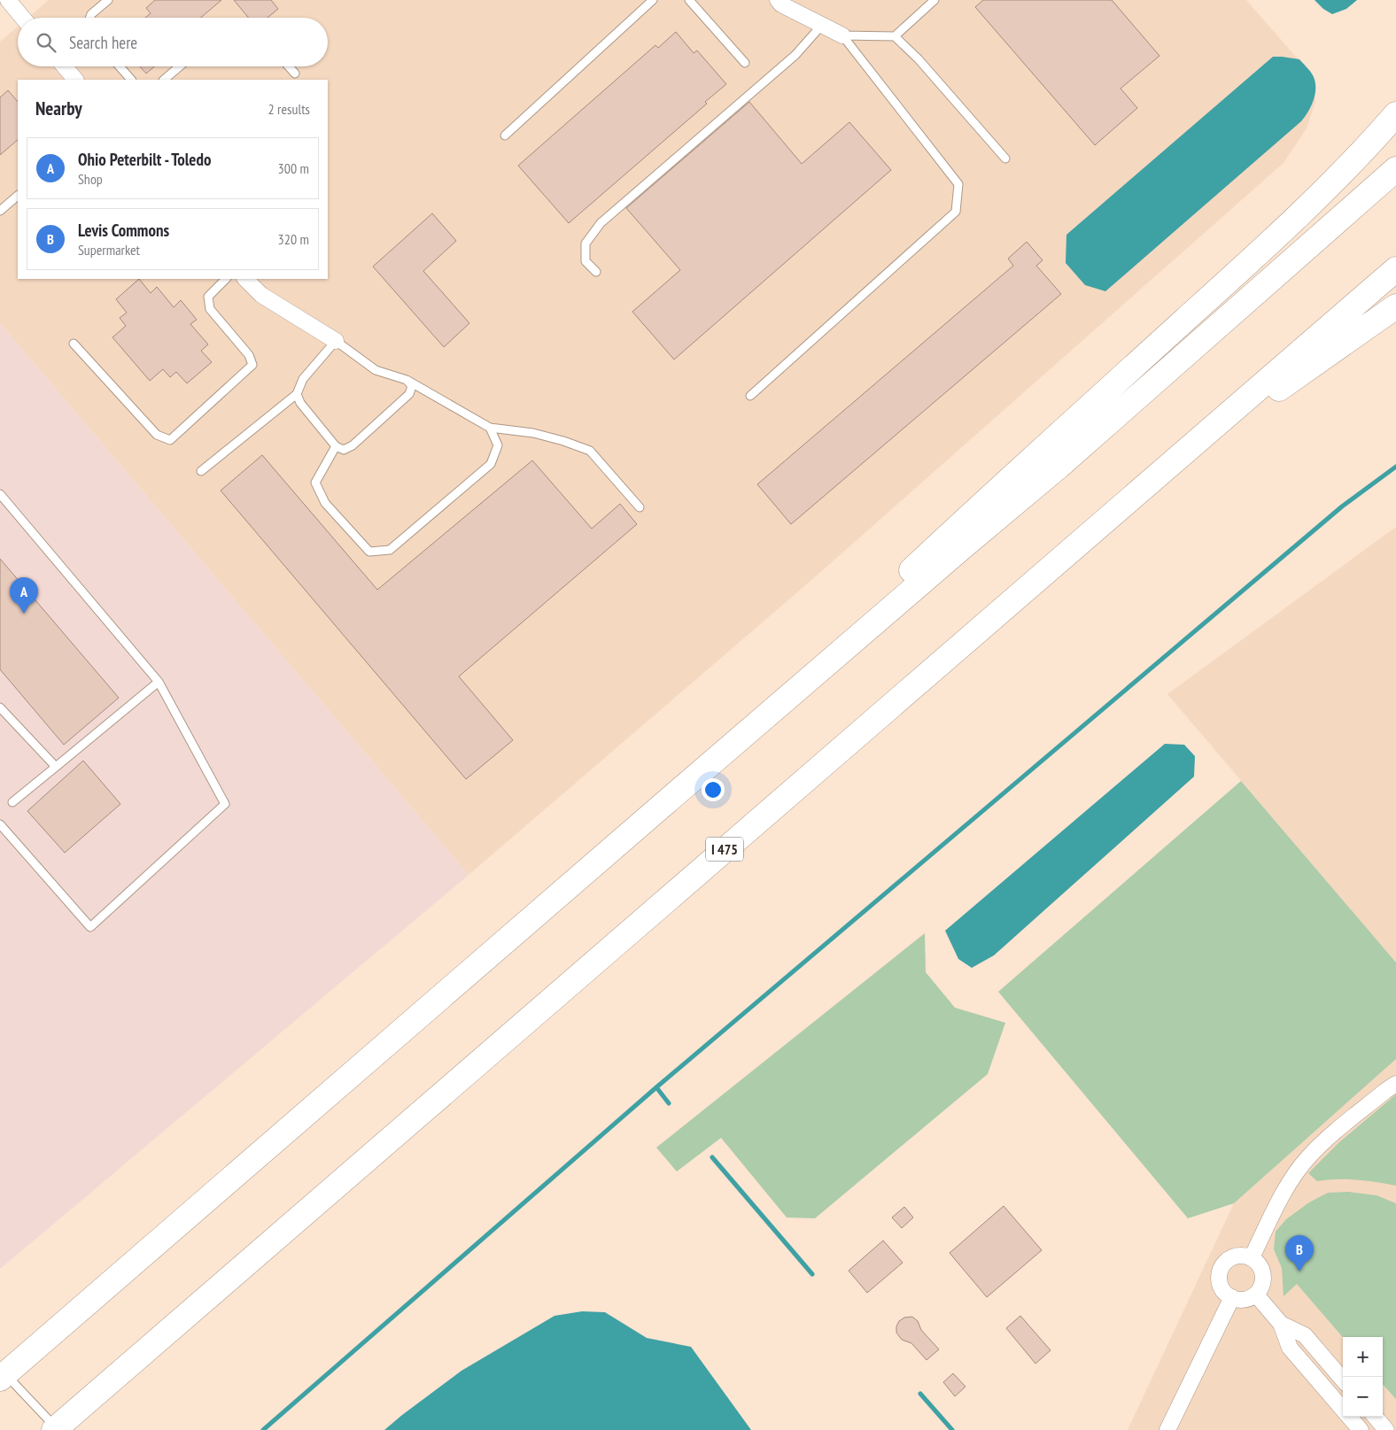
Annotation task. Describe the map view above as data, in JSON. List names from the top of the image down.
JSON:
{
  "streets": {
    "highway": ["I 475"]
  },
  "page": {
    "search": "Search here",
    "heading": ["Nearby", "2 results"],
    "list": [
      {
        "mark": "A",
        "name": "Ohio Peterbilt - Toledo",
        "note": "Shop",
        "value": "300 m"
      },
      {
        "mark": "B",
        "name": "Levis Commons",
        "note": "Supermarket",
        "value": "320 m"
      }
    ],
    "pins": ["A", "B"],
    "map_buttons": ["+", "−"]
  }
}
